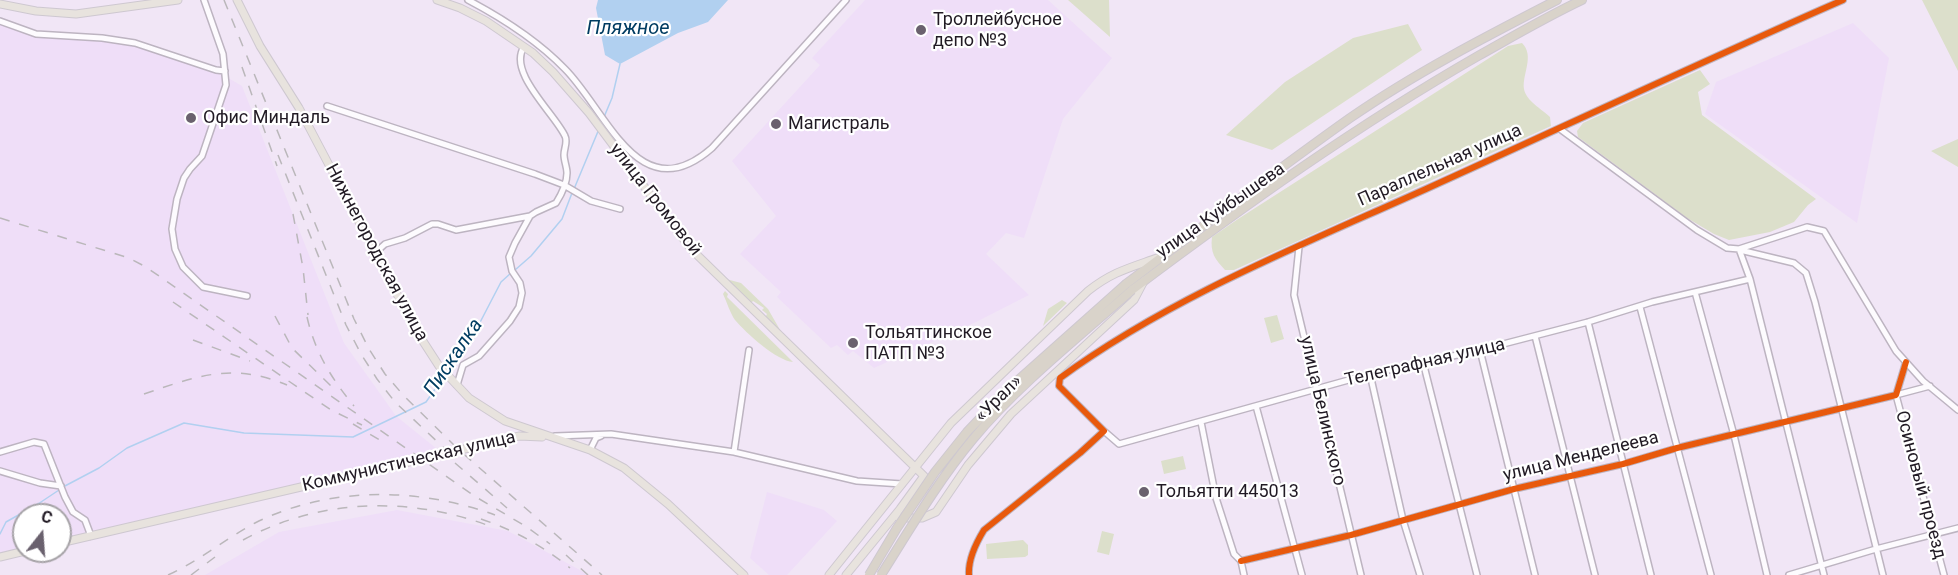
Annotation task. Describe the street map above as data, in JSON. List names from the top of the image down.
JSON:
{
  "streets": {
    "highway": ["улица Куйбышева", "«Урал»"],
    "main road": ["улица Громовой", "Нижнегородская улица", "Коммунистическая улица"],
    "street": [
      "Параллельная улица",
      "Телеграфная улица",
      "улица Белинского",
      "улица Менделеева",
      "Осиновый проезд"
    ]
  },
  "crossings": [
    ["Параллельная улица", "Телеграфная улица"],
    ["Параллельная улица", "улица Белинского"],
    ["улица Громовой", "улица Куйбышева"],
    ["улица Куйбышева", "«Урал»"],
    ["улица Куйбышева", "Коммунистическая улица"],
    ["Нижнегородская улица", "Коммунистическая улица"],
    ["Телеграфная улица", "улица Белинского"],
    ["улица Белинского", "улица Менделеева"],
    ["улица Менделеева", "Осиновый проезд"]
  ],
  "water": ["Пляжное", "Пискалка"],
  "places": [
    "Троллейбусное депо №3",
    "Офис Миндаль",
    "Магистраль",
    "Тольяттинское ПАТП №3",
    "Тольятти 445013"
  ],
  "north": "top"
}
